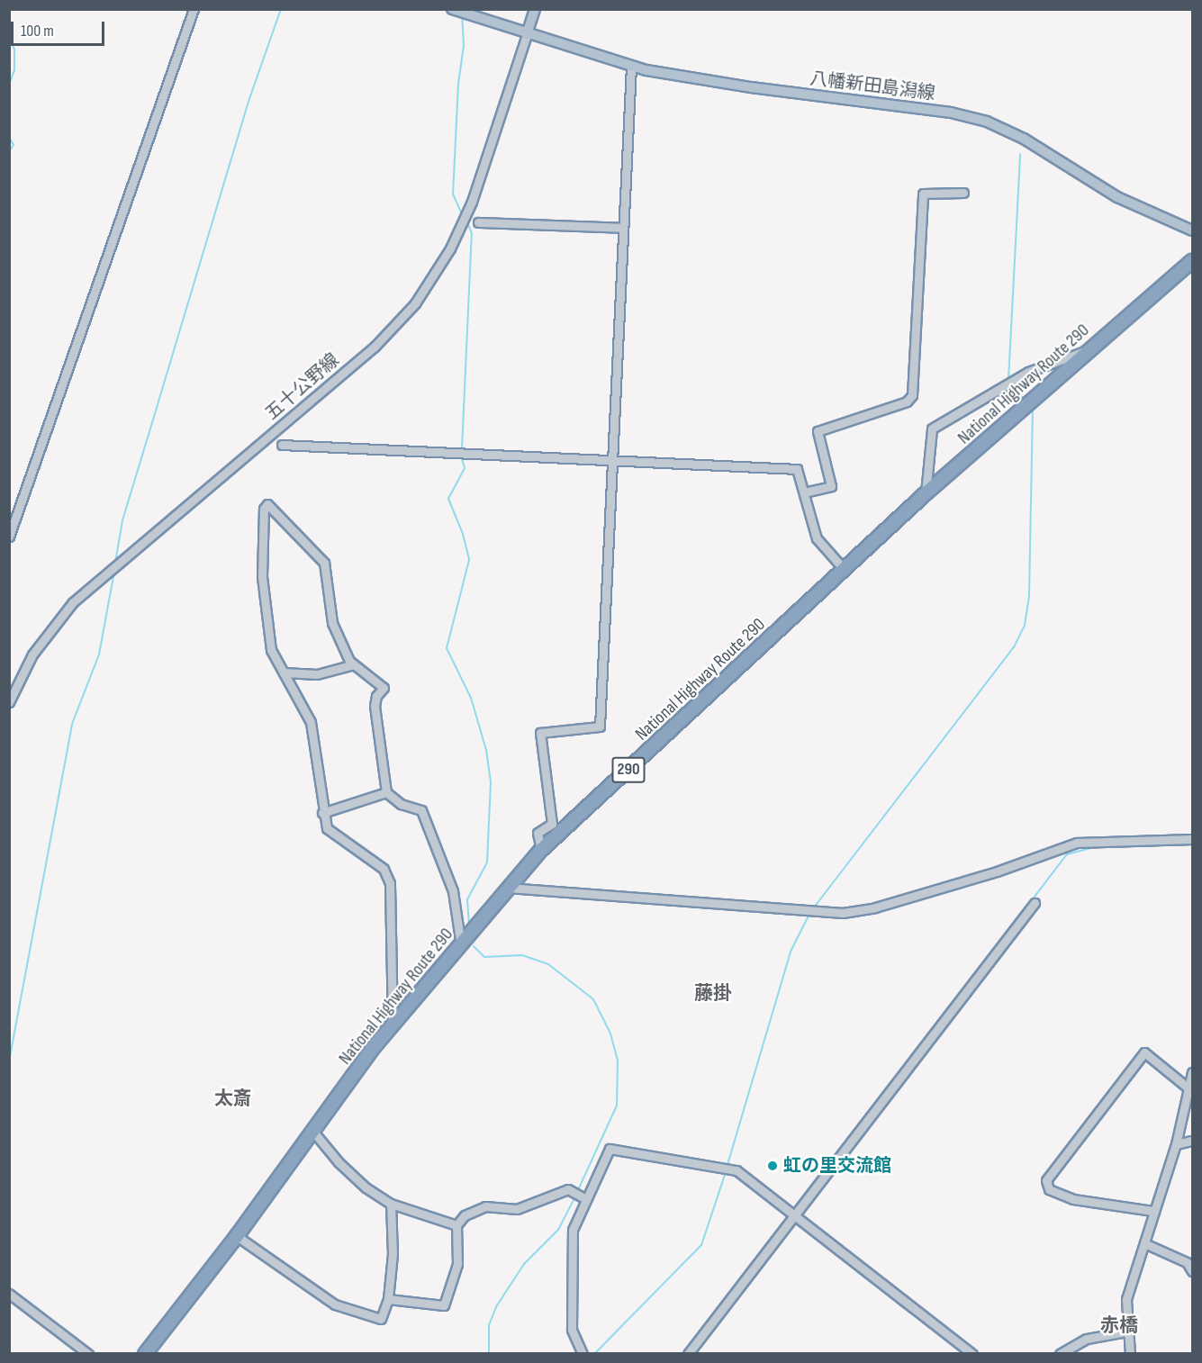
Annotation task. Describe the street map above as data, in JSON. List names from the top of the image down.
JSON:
{
  "streets": {
    "highway": ["National Highway Route 290", "290"],
    "main road": ["八幡新田島潟線"],
    "street": ["五十公野線"]
  },
  "crossings": [
    ["八幡新田島潟線", "五十公野線"]
  ],
  "districts": ["藤掛", "太斎", "赤橋"],
  "places": ["虹の里交流館"],
  "scale_bar": "100 m"
}
